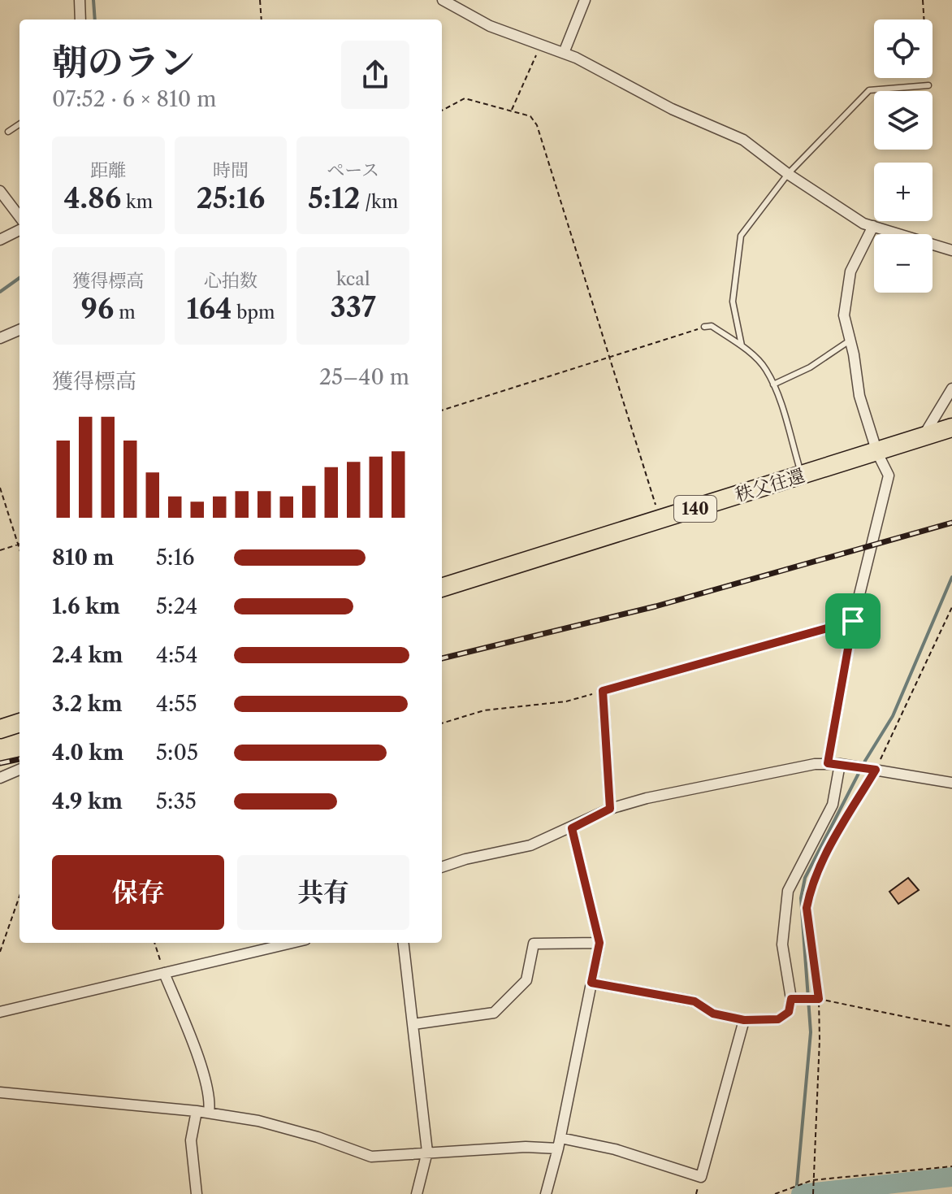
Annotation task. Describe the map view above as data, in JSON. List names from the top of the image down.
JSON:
{
  "streets": {
    "highway": ["秩父往還", "140"]
  },
  "page": {
    "map_buttons": ["+", "−"],
    "heading": ["朝のラン", "07:52 · 6 × 810 m"],
    "stats": [
      ["距離", "4.86 km"],
      ["時間", "25:16"],
      ["ペース", "5:12 /km"],
      ["獲得標高", "96 m"],
      ["心拍数", "164 bpm"],
      ["kcal", "337"]
    ],
    "chart": ["獲得標高", "25–40 m"],
    "list": [
      {
        "name": "810 m",
        "note": "5:16"
      },
      {
        "name": "1.6 km",
        "note": "5:24"
      },
      {
        "name": "2.4 km",
        "note": "4:54"
      },
      {
        "name": "3.2 km",
        "note": "4:55"
      },
      {
        "name": "4.0 km",
        "note": "5:05"
      },
      {
        "name": "4.9 km",
        "note": "5:35"
      }
    ],
    "buttons": ["保存", "共有"]
  }
}
